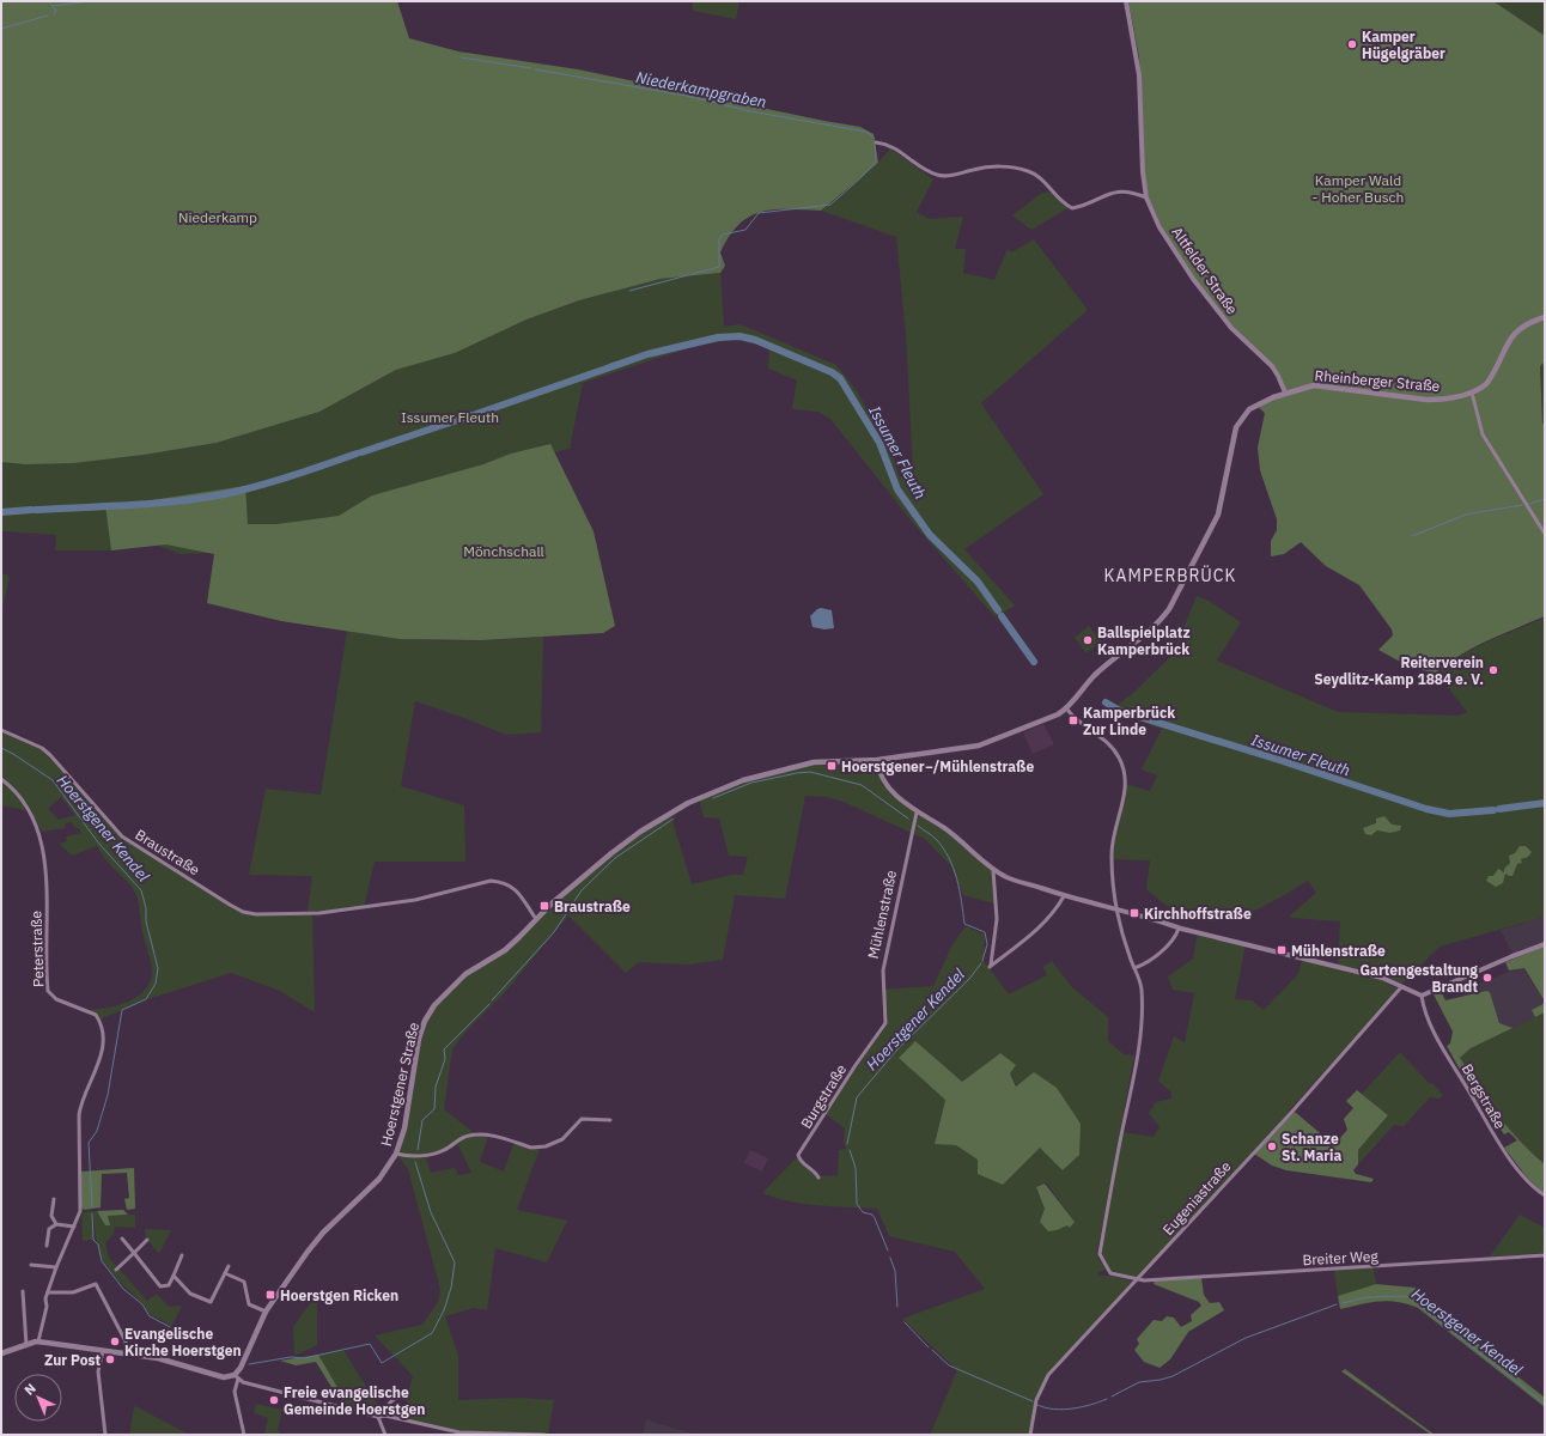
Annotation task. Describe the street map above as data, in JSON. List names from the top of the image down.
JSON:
{
  "streets": {
    "main road": ["Rheinberger Straße", "Hoerstgener Straße"],
    "street": [
      "Altfelder Straße",
      "Braustraße",
      "Mühlenstraße",
      "Peterstraße",
      "Burgstraße",
      "Bergstraße",
      "Eugeniastraße",
      "Breiter Weg"
    ]
  },
  "crossings": [
    ["Altfelder Straße", "Rheinberger Straße"],
    ["Altfelder Straße", "Hoerstgener Straße"],
    ["Rheinberger Straße", "Hoerstgener Straße"],
    ["Braustraße", "Hoerstgener Straße"],
    ["Mühlenstraße", "Burgstraße"],
    ["Eugeniastraße", "Breiter Weg"]
  ],
  "districts": ["KAMPERBRÜCK"],
  "water": ["Niederkampgraben", "Issumer Fleuth", "Hoerstgener Kendel"],
  "parks": [
    "Kamper Wald - Hoher Busch",
    "Niederkamp",
    "Issumer Fleuth",
    "Mönchschall"
  ],
  "places": {
    "other": [
      "Kamper Hügelgräber",
      "Ballspielplatz Kamperbrück",
      "Reiterverein Seydlitz-Kamp 1884 e. V.",
      "Gartengestaltung Brandt",
      "Schanze St. Maria",
      "Evangelische Kirche Hoerstgen",
      "Zur Post",
      "Freie evangelische Gemeinde Hoerstgen"
    ],
    "transit": [
      "Kamperbrück Zur Linde",
      "Hoerstgener−/Mühlenstraße",
      "Braustraße",
      "Kirchhoffstraße",
      "Mühlenstraße",
      "Hoerstgen Ricken"
    ]
  },
  "north": "top left"
}
